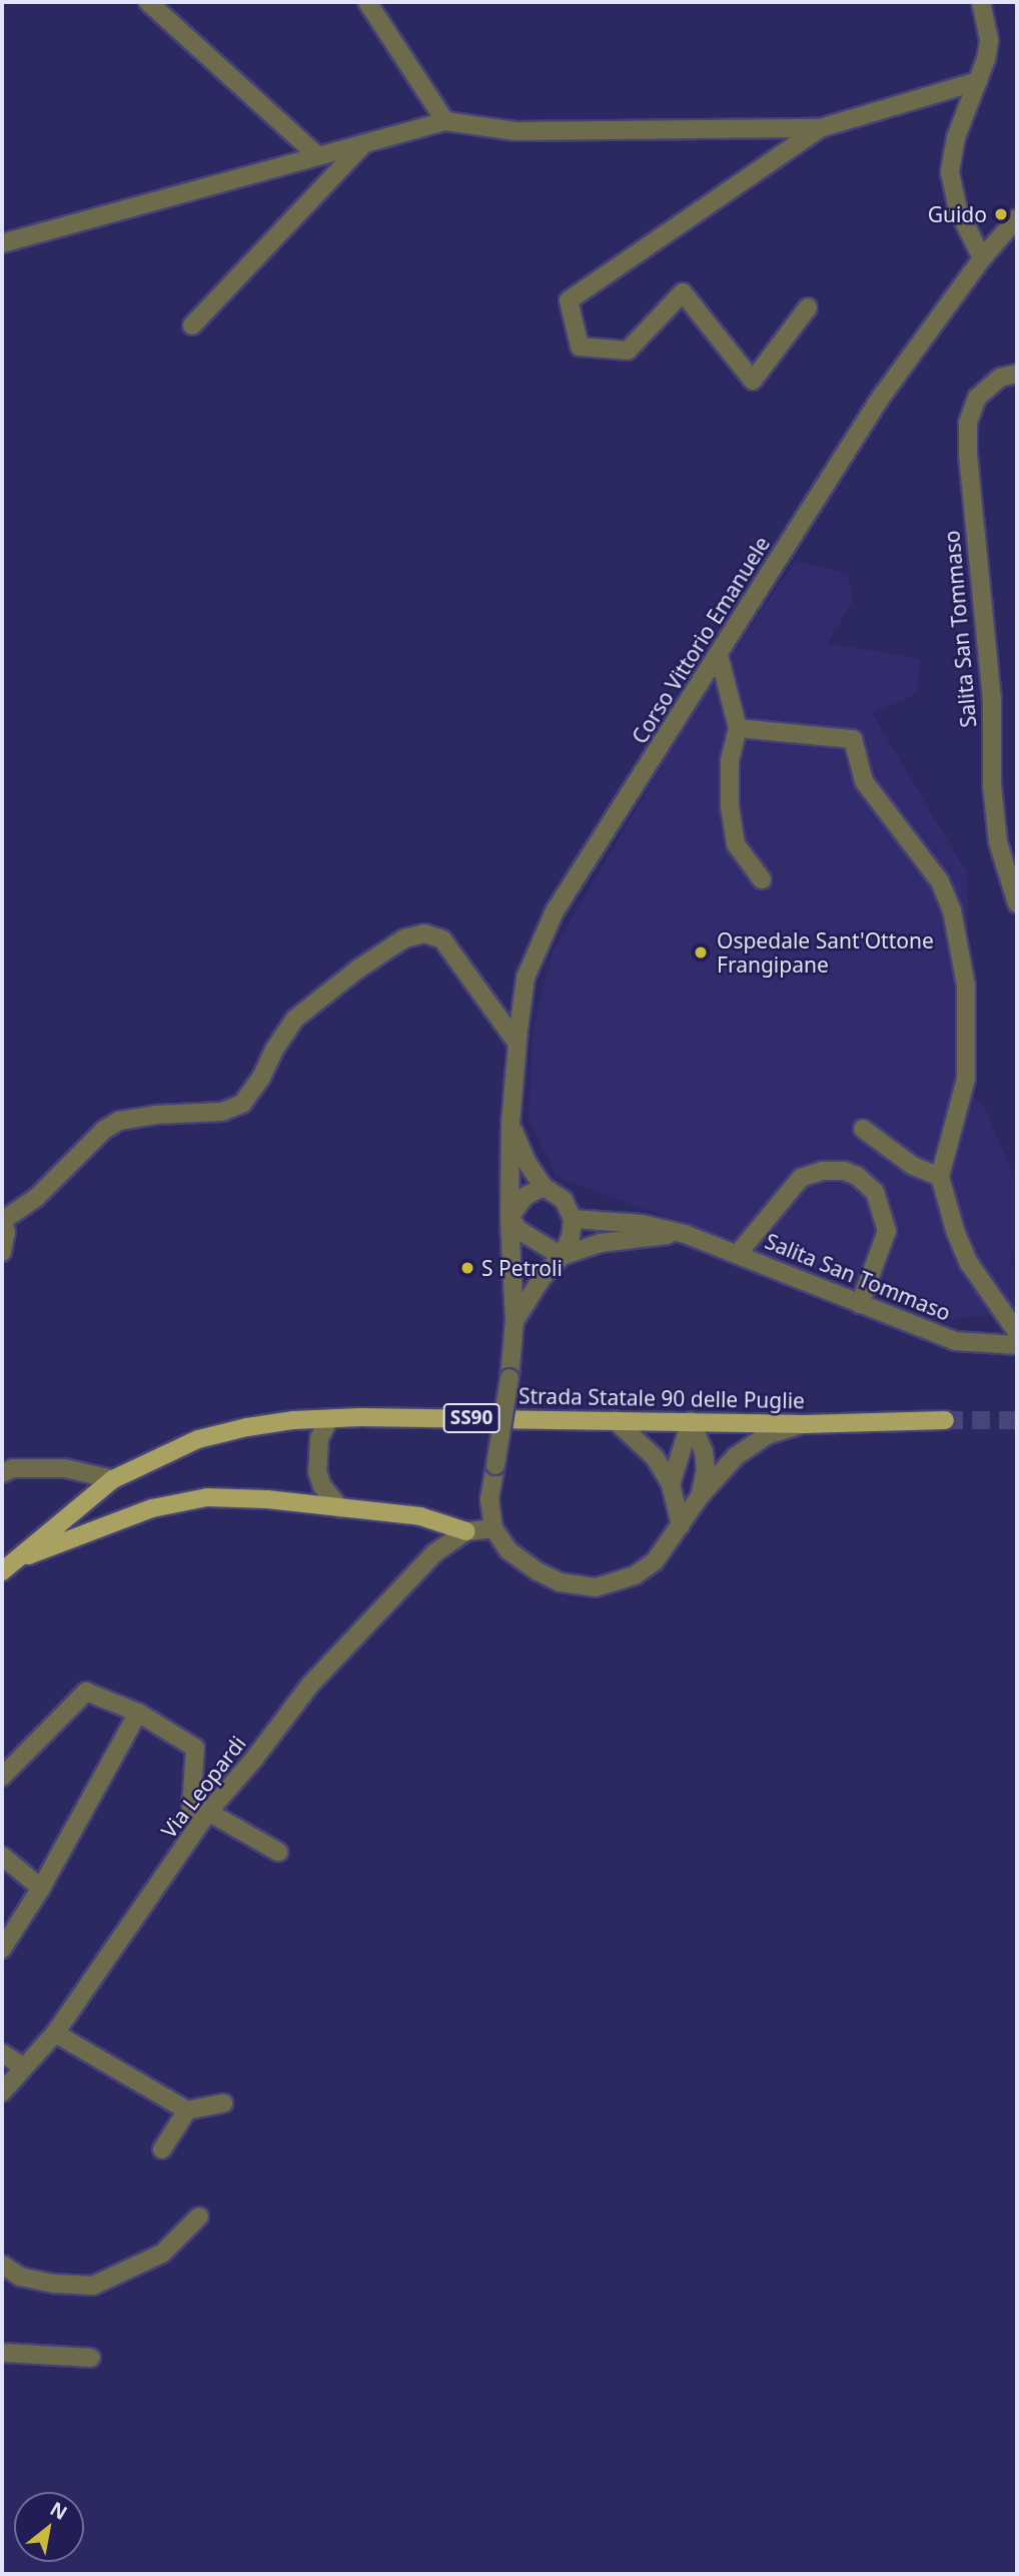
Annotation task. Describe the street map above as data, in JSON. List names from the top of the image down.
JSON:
{
  "streets": {
    "main road": ["Strada Statale 90 delle Puglie", "SS90"],
    "street": ["Salita San Tommaso", "Corso Vittorio Emanuele", "Via Leopardi"]
  },
  "crossings": [
    ["Salita San Tommaso", "Corso Vittorio Emanuele"]
  ],
  "places": ["Guido", "Ospedale Sant'Ottone Frangipane", "S Petroli"],
  "north": "top right"
}
